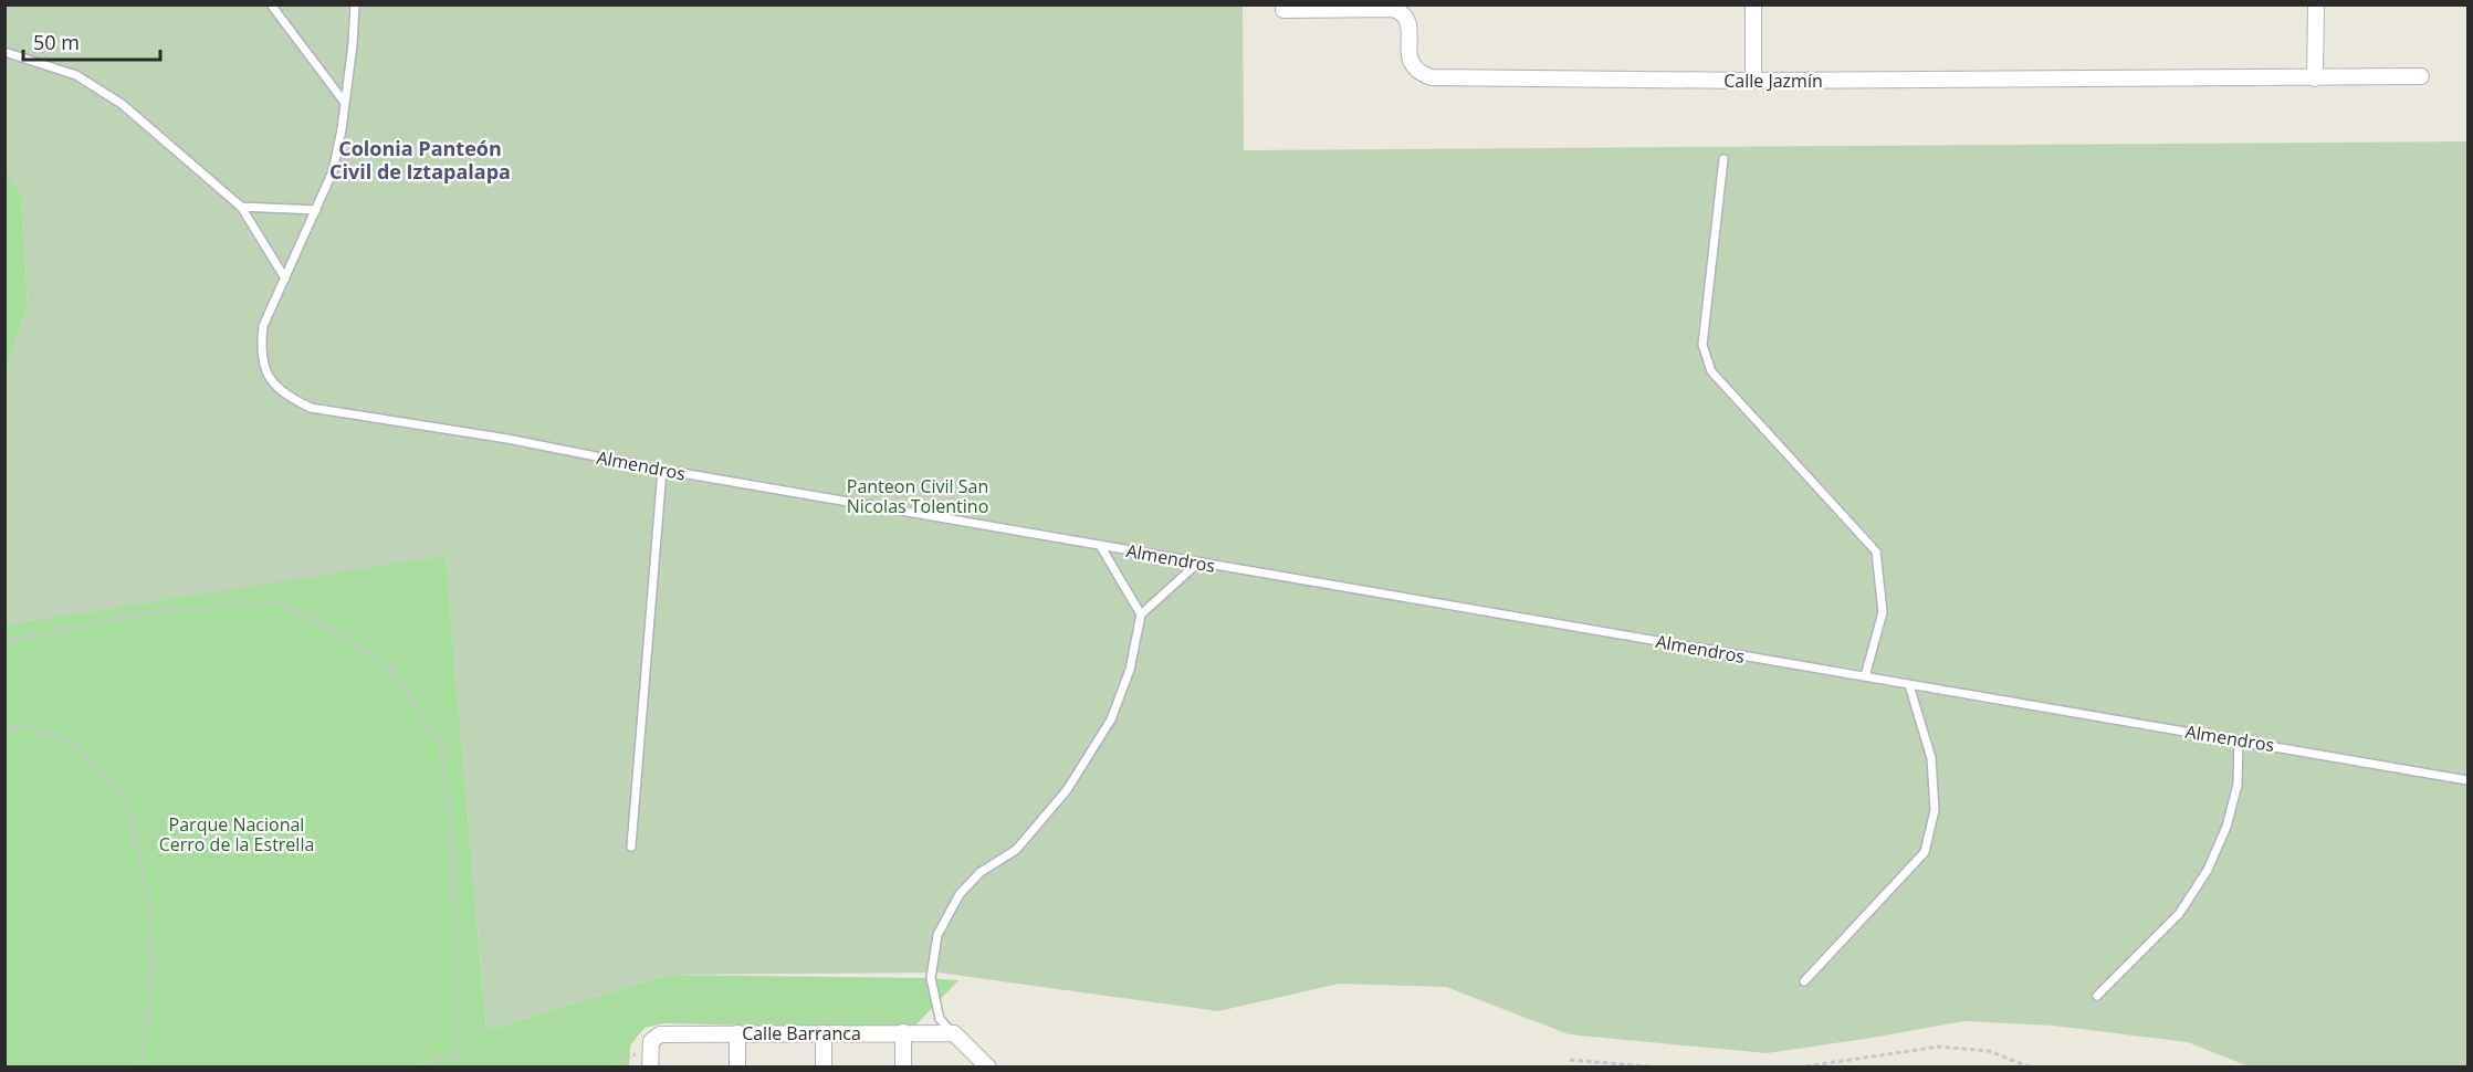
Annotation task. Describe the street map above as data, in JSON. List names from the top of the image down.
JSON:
{
  "streets": {
    "street": ["Calle Jazmín", "Calle Barranca"],
    "lane": ["Almendros"]
  },
  "districts": ["Colonia Panteón Civil de Iztapalapa"],
  "parks": ["Panteon Civil San Nicolas Tolentino", "Parque Nacional Cerro de la Estrella"],
  "scale_bar": "50 m"
}
